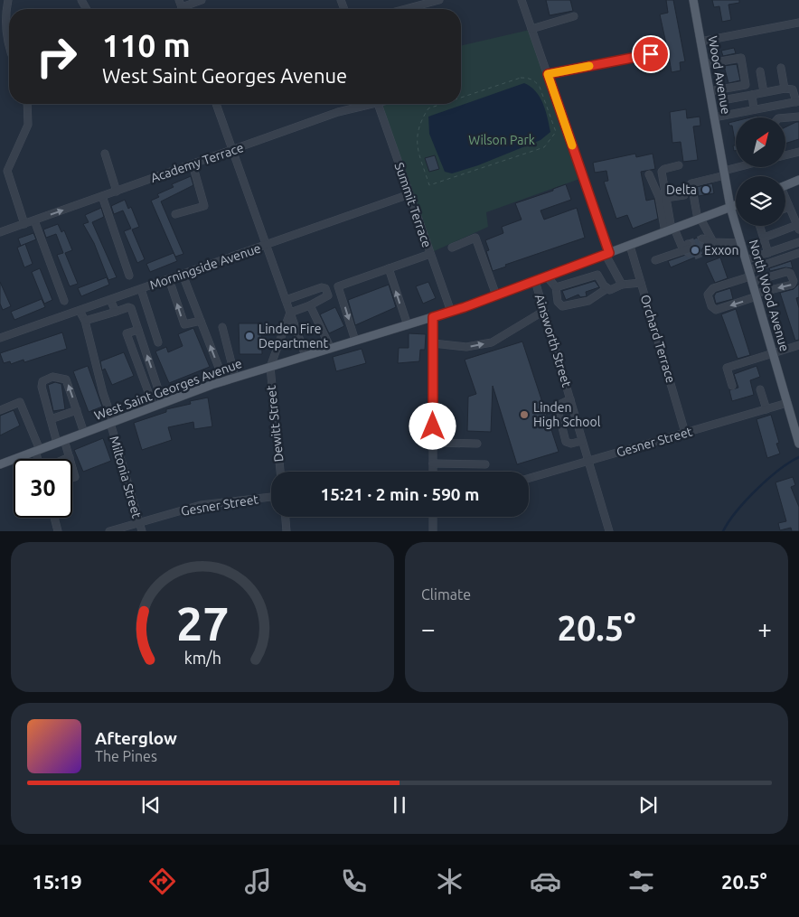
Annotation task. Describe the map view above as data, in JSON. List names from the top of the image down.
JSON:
{
  "streets": {
    "main road": ["Wood Avenue", "North Wood Avenue", "West Saint Georges Avenue"],
    "street": [
      "Academy Terrace",
      "Summit Terrace",
      "Morningside Avenue",
      "Orchard Terrace",
      "Ainsworth Street",
      "Dewitt Street",
      "Gesner Street",
      "Miltonia Street"
    ]
  },
  "crossings": [
    ["Wood Avenue", "North Wood Avenue"],
    ["Wood Avenue", "West Saint Georges Avenue"],
    ["Summit Terrace", "Morningside Avenue"],
    ["Summit Terrace", "West Saint Georges Avenue"],
    ["Morningside Avenue", "Miltonia Street"],
    ["North Wood Avenue", "West Saint Georges Avenue"],
    ["North Wood Avenue", "Gesner Street"],
    ["Orchard Terrace", "West Saint Georges Avenue"],
    ["Orchard Terrace", "Gesner Street"],
    ["Ainsworth Street", "West Saint Georges Avenue"],
    ["Ainsworth Street", "Gesner Street"],
    ["West Saint Georges Avenue", "Dewitt Street"],
    ["West Saint Georges Avenue", "Miltonia Street"],
    ["Gesner Street", "Miltonia Street"]
  ],
  "parks": ["Wilson Park"],
  "places": [
    "Delta",
    "Exxon",
    "Linden Fire Department",
    "Linden High School"
  ],
  "north": "top right",
  "page": {
    "turn": ["110 m", "West Saint Georges Avenue"],
    "limit": "30",
    "trip": "15:21 · 2 min · 590 m",
    "tile": "Climate",
    "heat": ["−", "20.5°", "+"],
    "song": ["Afterglow", "The Pines"],
    "tabs": ["15:19", "20.5°"],
    "gauge": ["27", "km/h"]
  }
}
